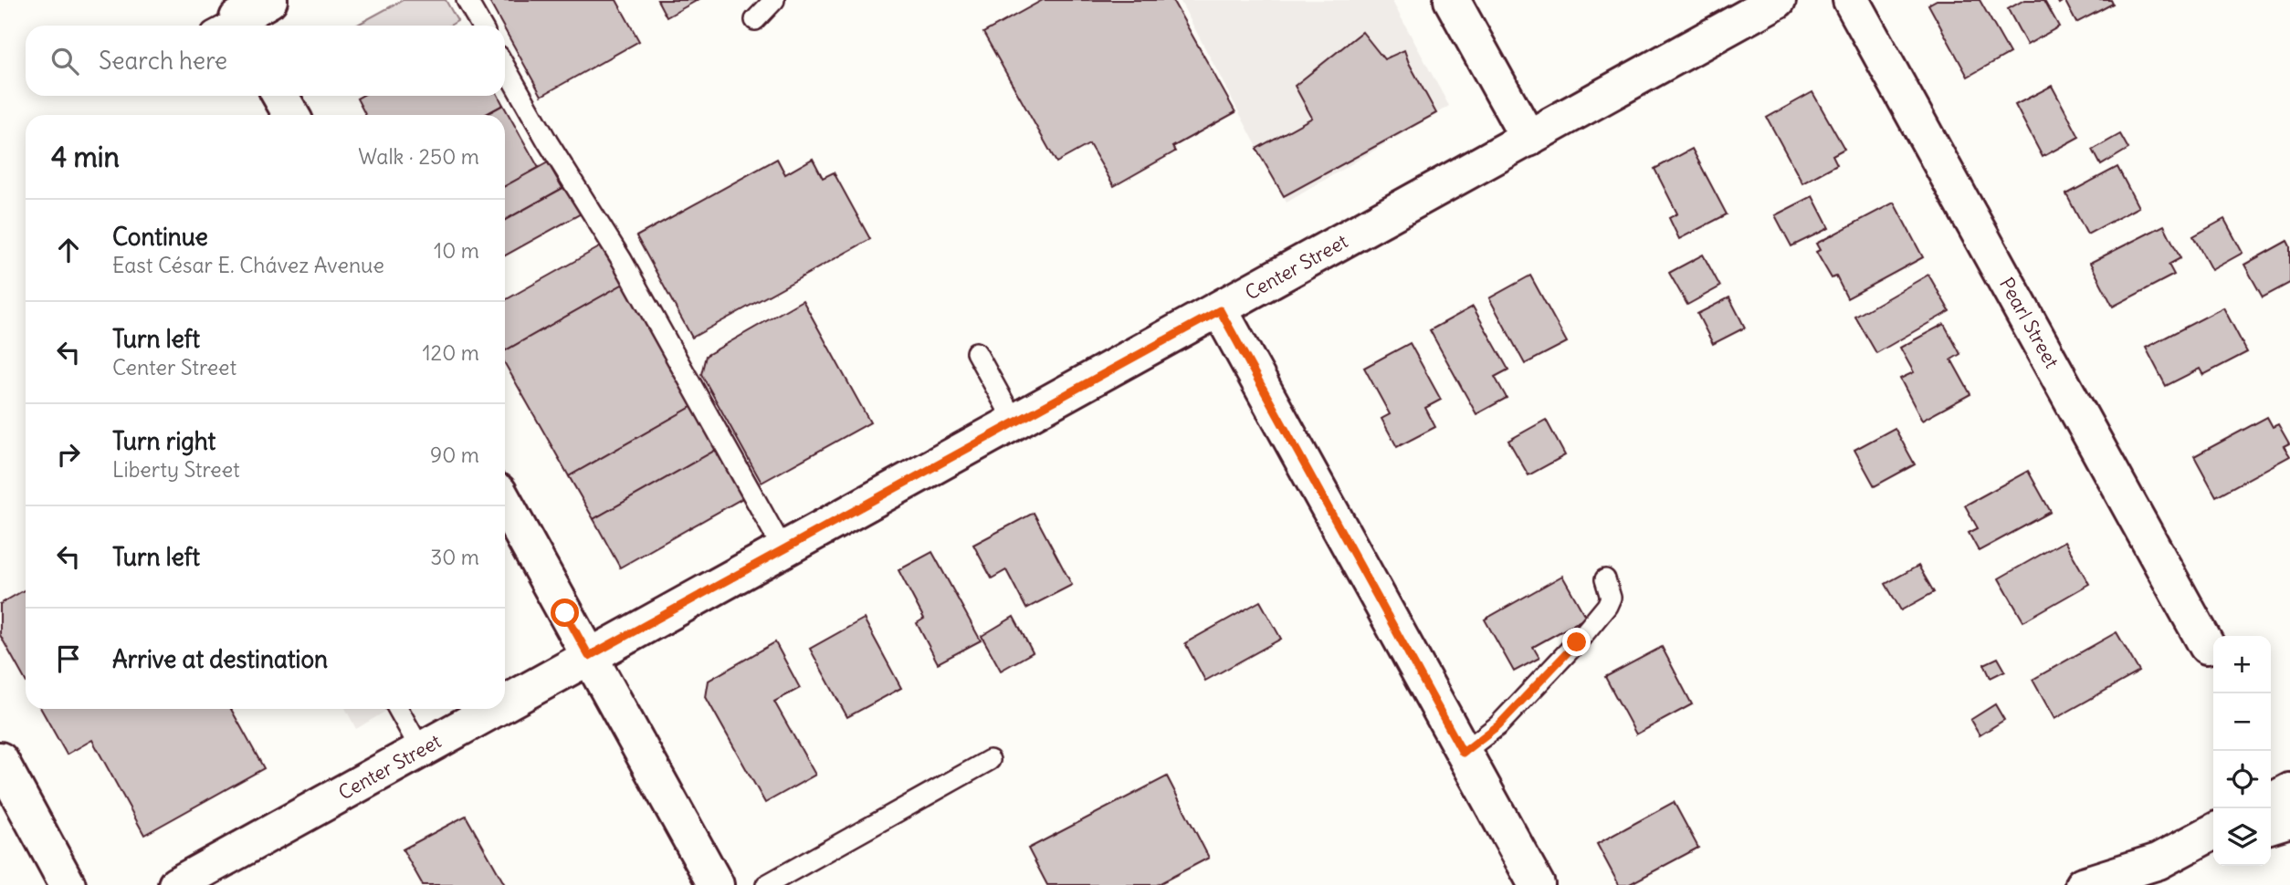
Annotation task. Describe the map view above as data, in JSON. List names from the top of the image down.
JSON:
{
  "streets": {
    "street": ["Center Street", "Pearl Street"]
  },
  "page": {
    "search": "Search here",
    "heading": ["4 min", "Walk · 250 m"],
    "list": [
      ["Continue", "East César E. Chávez Avenue", "10 m"],
      ["Turn left", "Center Street", "120 m"],
      ["Turn right", "Liberty Street", "90 m"],
      ["Turn left", "30 m"],
      "Arrive at destination"
    ],
    "map_buttons": ["+", "−"]
  }
}
